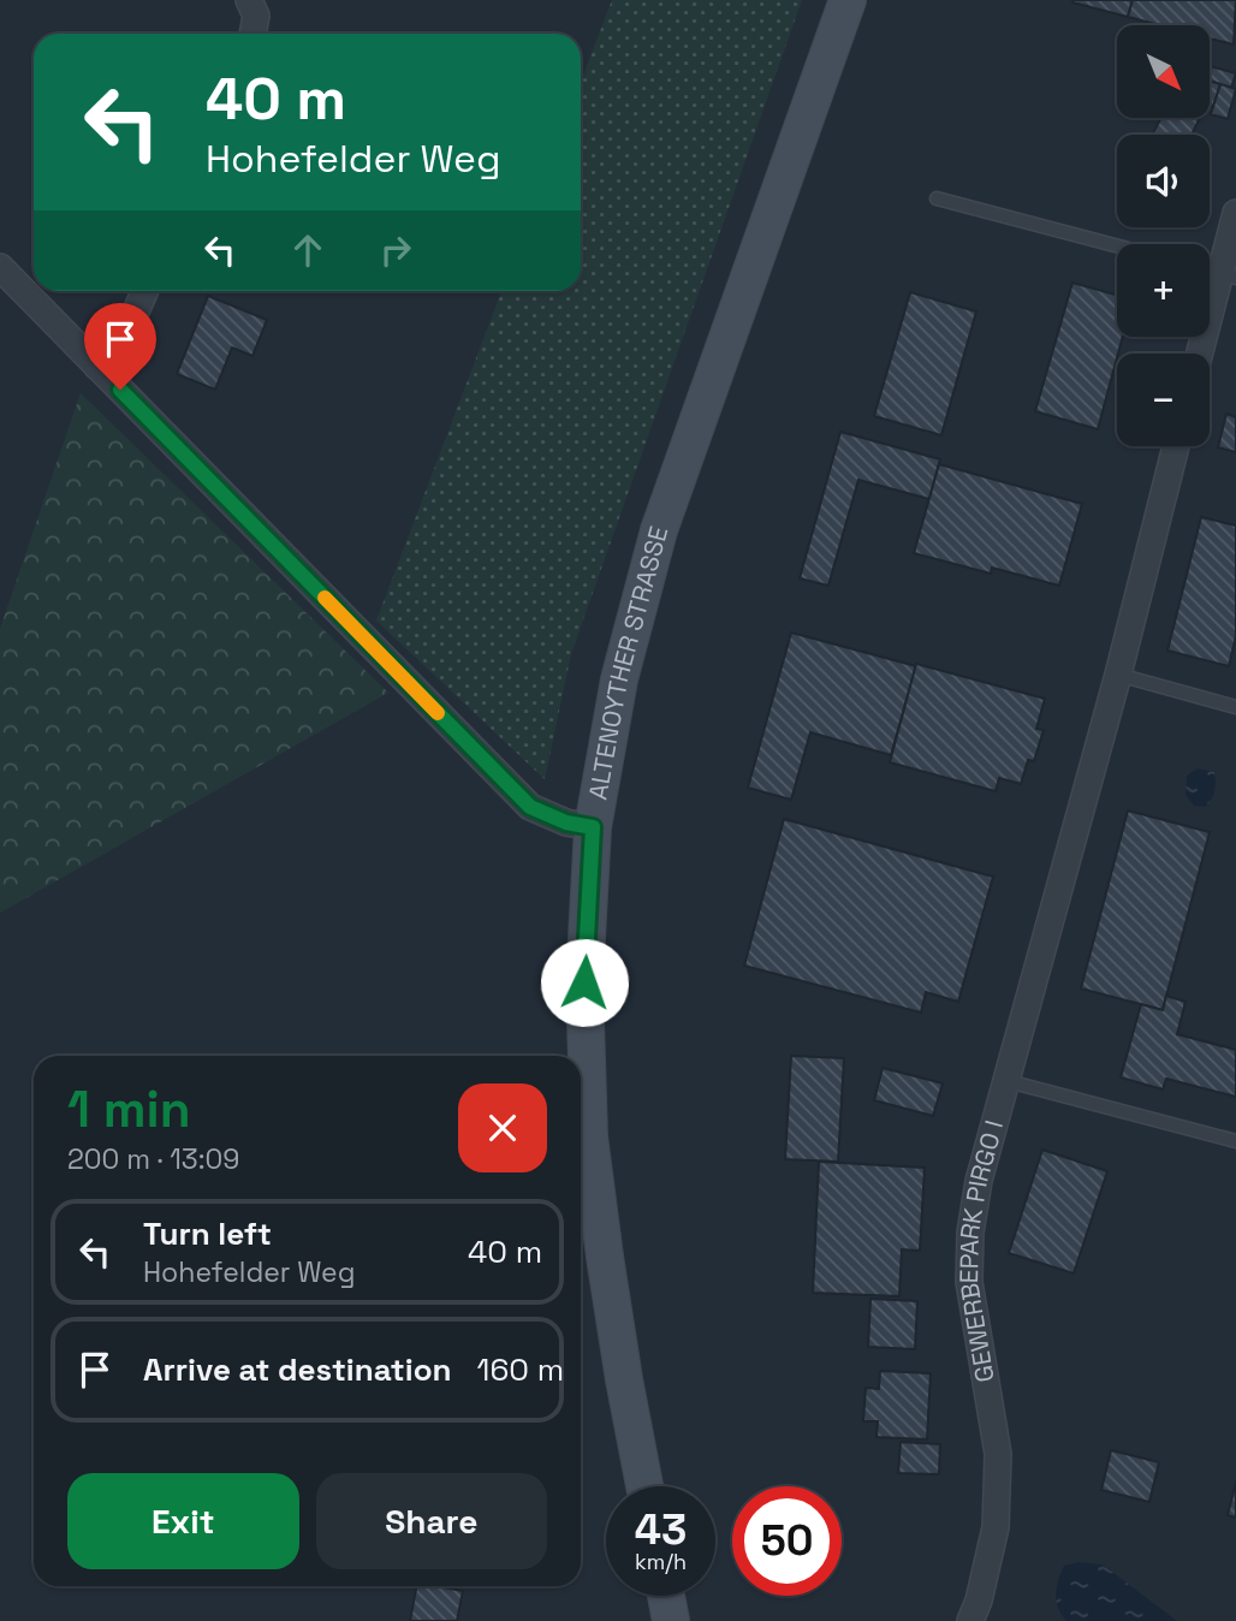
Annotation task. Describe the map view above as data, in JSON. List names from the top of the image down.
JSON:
{
  "streets": {
    "main road": ["ALTENOYTHER STRASSE"],
    "street": ["GEWERBEPARK PIRGO I"]
  },
  "north": "bottom right",
  "page": {
    "map_buttons": ["+", "−"],
    "turn": ["40 m", "Hohefelder Weg"],
    "heading": ["1 min", "200 m · 13:09"],
    "list": [
      {
        "name": "Turn left",
        "note": "Hohefelder Weg",
        "value": "40 m"
      },
      {
        "name": "Arrive at destination",
        "value": "160 m"
      }
    ],
    "buttons": ["Exit", "Share"],
    "speed": "43 km/h",
    "limit": "50"
  }
}
